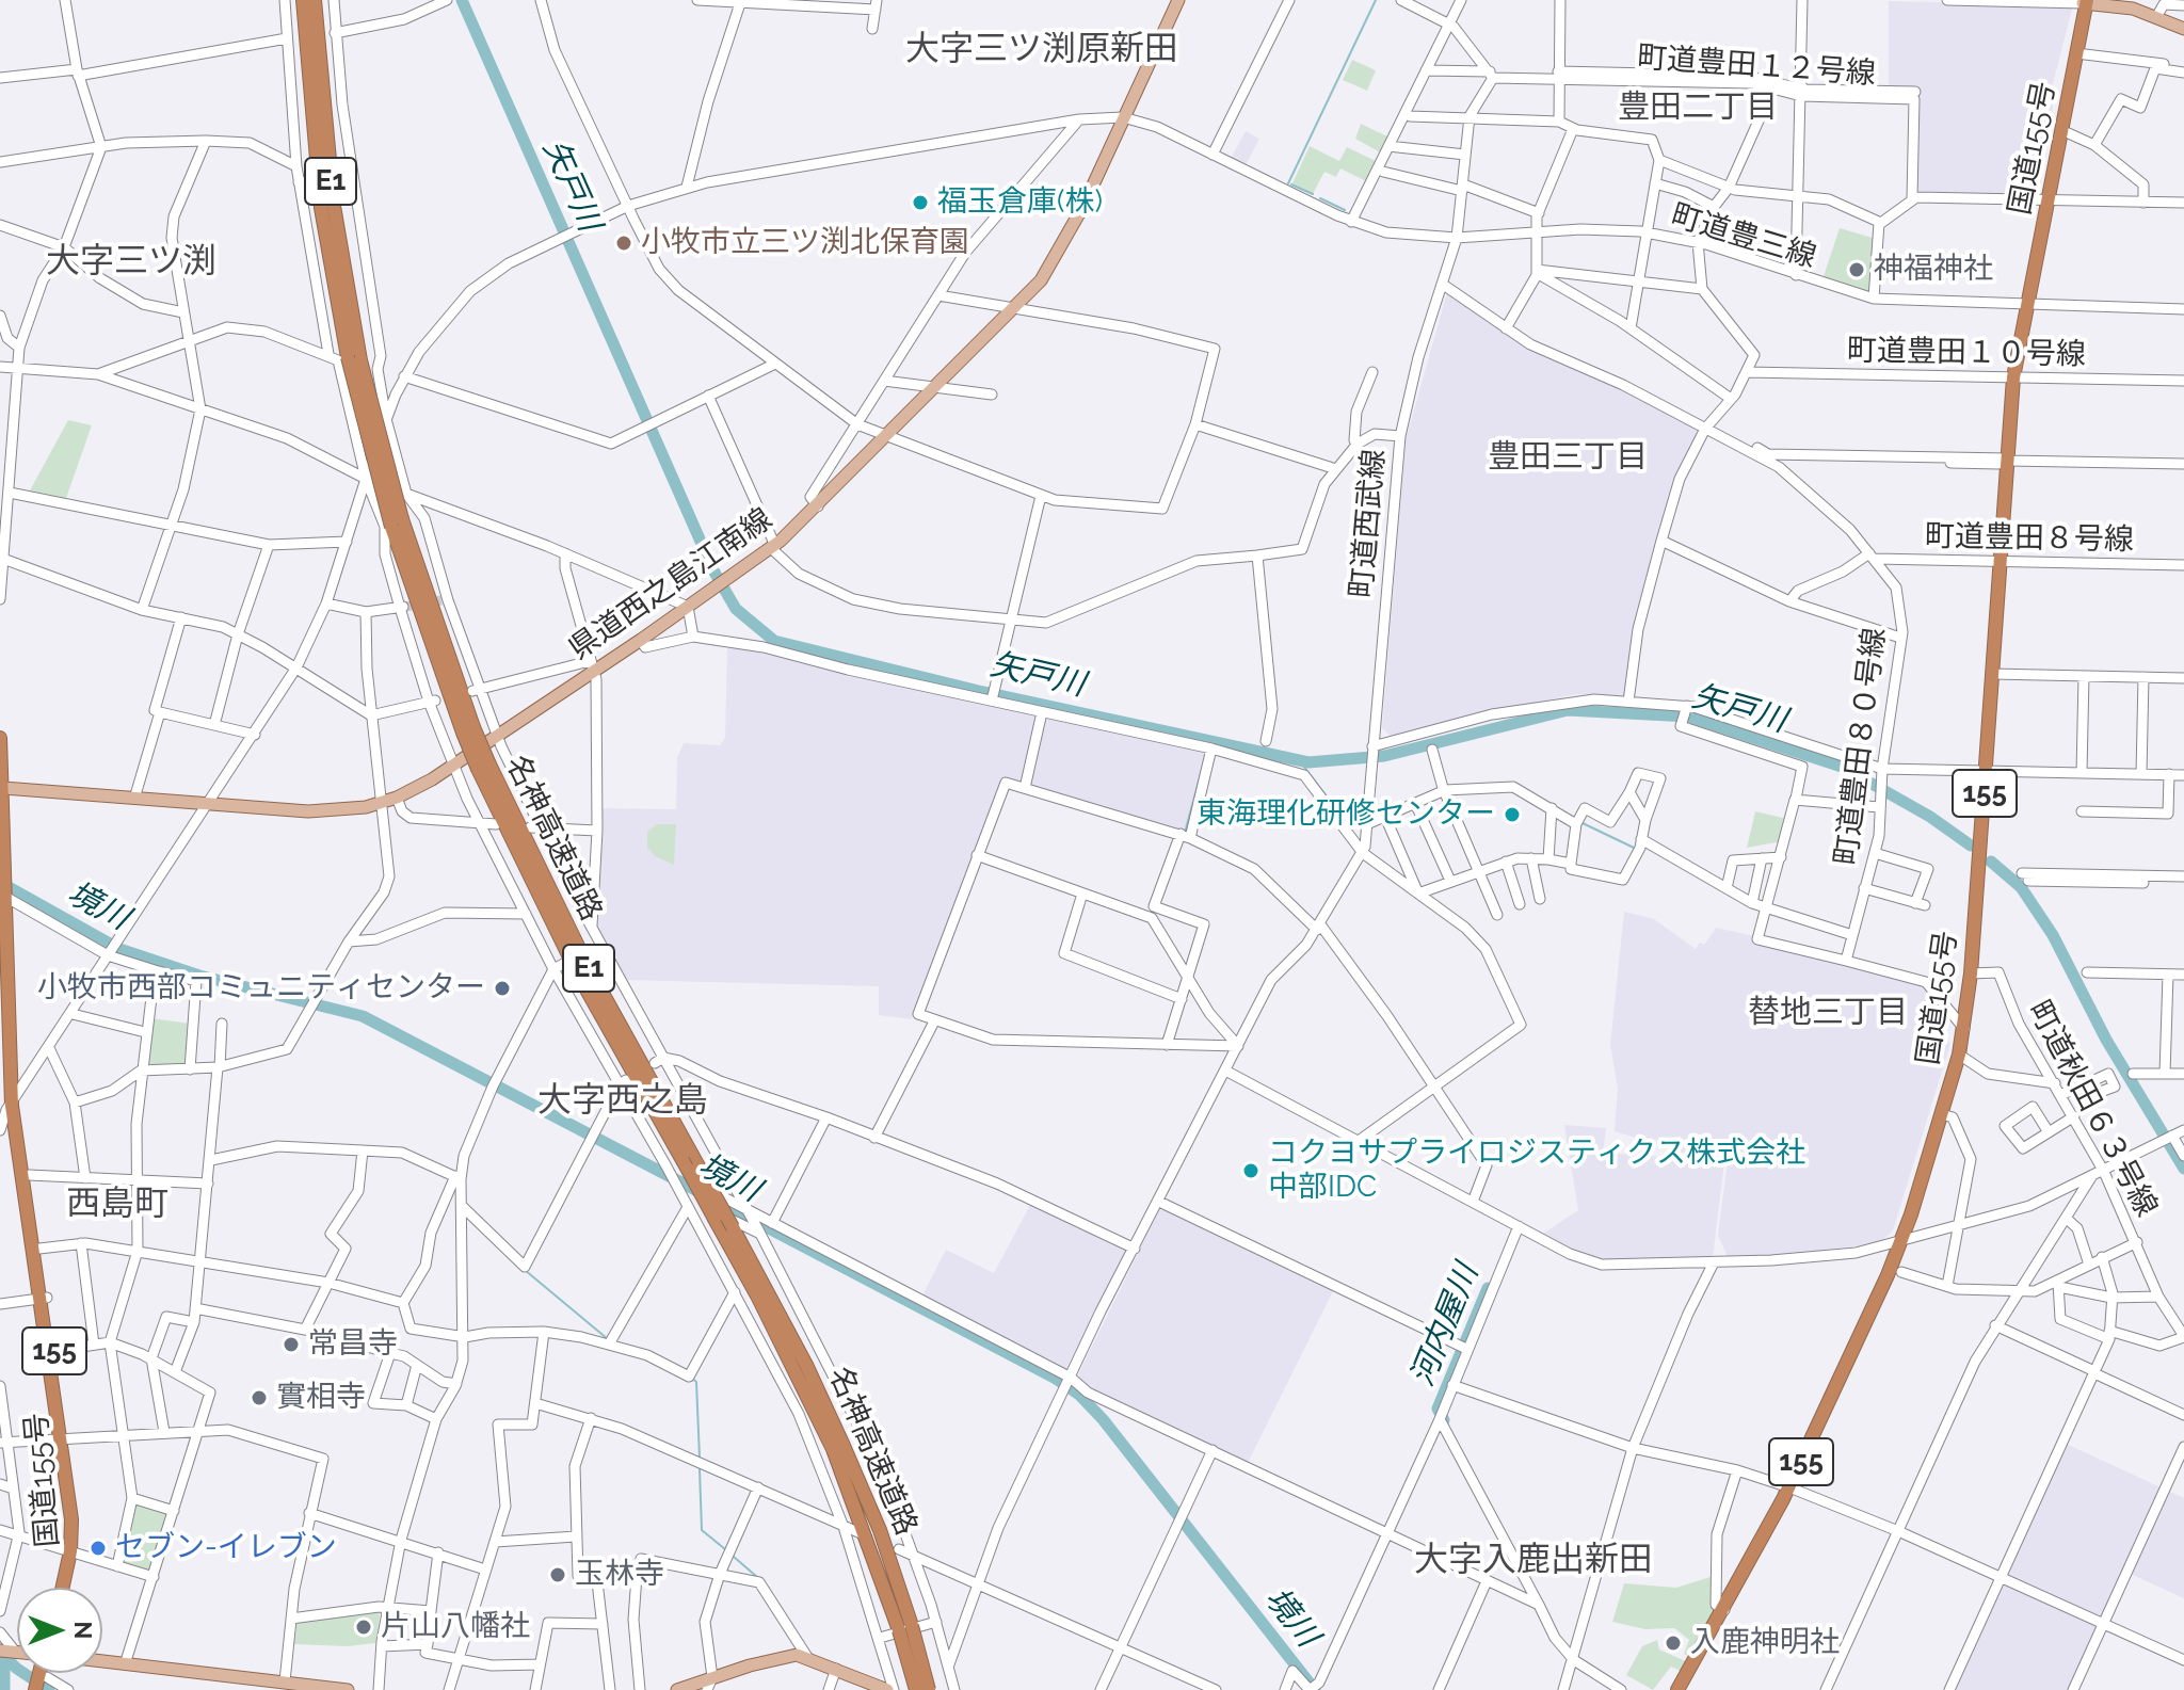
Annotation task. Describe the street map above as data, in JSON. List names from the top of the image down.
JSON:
{
  "streets": {
    "highway": [
      "国道155号",
      "E1",
      "155",
      "名神高速道路"
    ],
    "main road": ["県道西之島江南線"],
    "street": [
      "町道豊田１２号線",
      "町道豊三線",
      "町道豊田１０号線",
      "町道西武線",
      "町道豊田８号線",
      "町道豊田８０号線",
      "町道秋田６３号線"
    ]
  },
  "crossings": [
    ["国道155号", "町道豊三線"],
    ["国道155号", "町道豊田１０号線"],
    ["国道155号", "町道豊田８号線"],
    ["国道155号", "県道西之島江南線"],
    ["国道155号", "町道秋田６３号線"],
    ["町道豊三線", "町道西武線"],
    ["町道豊三線", "県道西之島江南線"],
    ["町道西武線", "町道豊田８０号線"],
    ["町道豊田８号線", "町道豊田８０号線"]
  ],
  "districts": [
    "大字三ツ渕原新田",
    "豊田二丁目",
    "大字三ツ渕",
    "豊田三丁目",
    "替地三丁目",
    "大字西之島",
    "西島町",
    "大字入鹿出新田"
  ],
  "water": ["矢戸川", "境川", "河内屋川"],
  "places": [
    "福玉倉庫(株)",
    "小牧市立三ツ渕北保育園",
    "神福神社",
    "東海理化研修センター",
    "小牧市西部コミュニティセンター",
    "コクヨサプライロジスティクス株式会社 中部IDC",
    "常昌寺",
    "實相寺",
    "セブン-イレブン",
    "玉林寺",
    "片山八幡社",
    "入鹿神明社"
  ],
  "north": "right"
}
